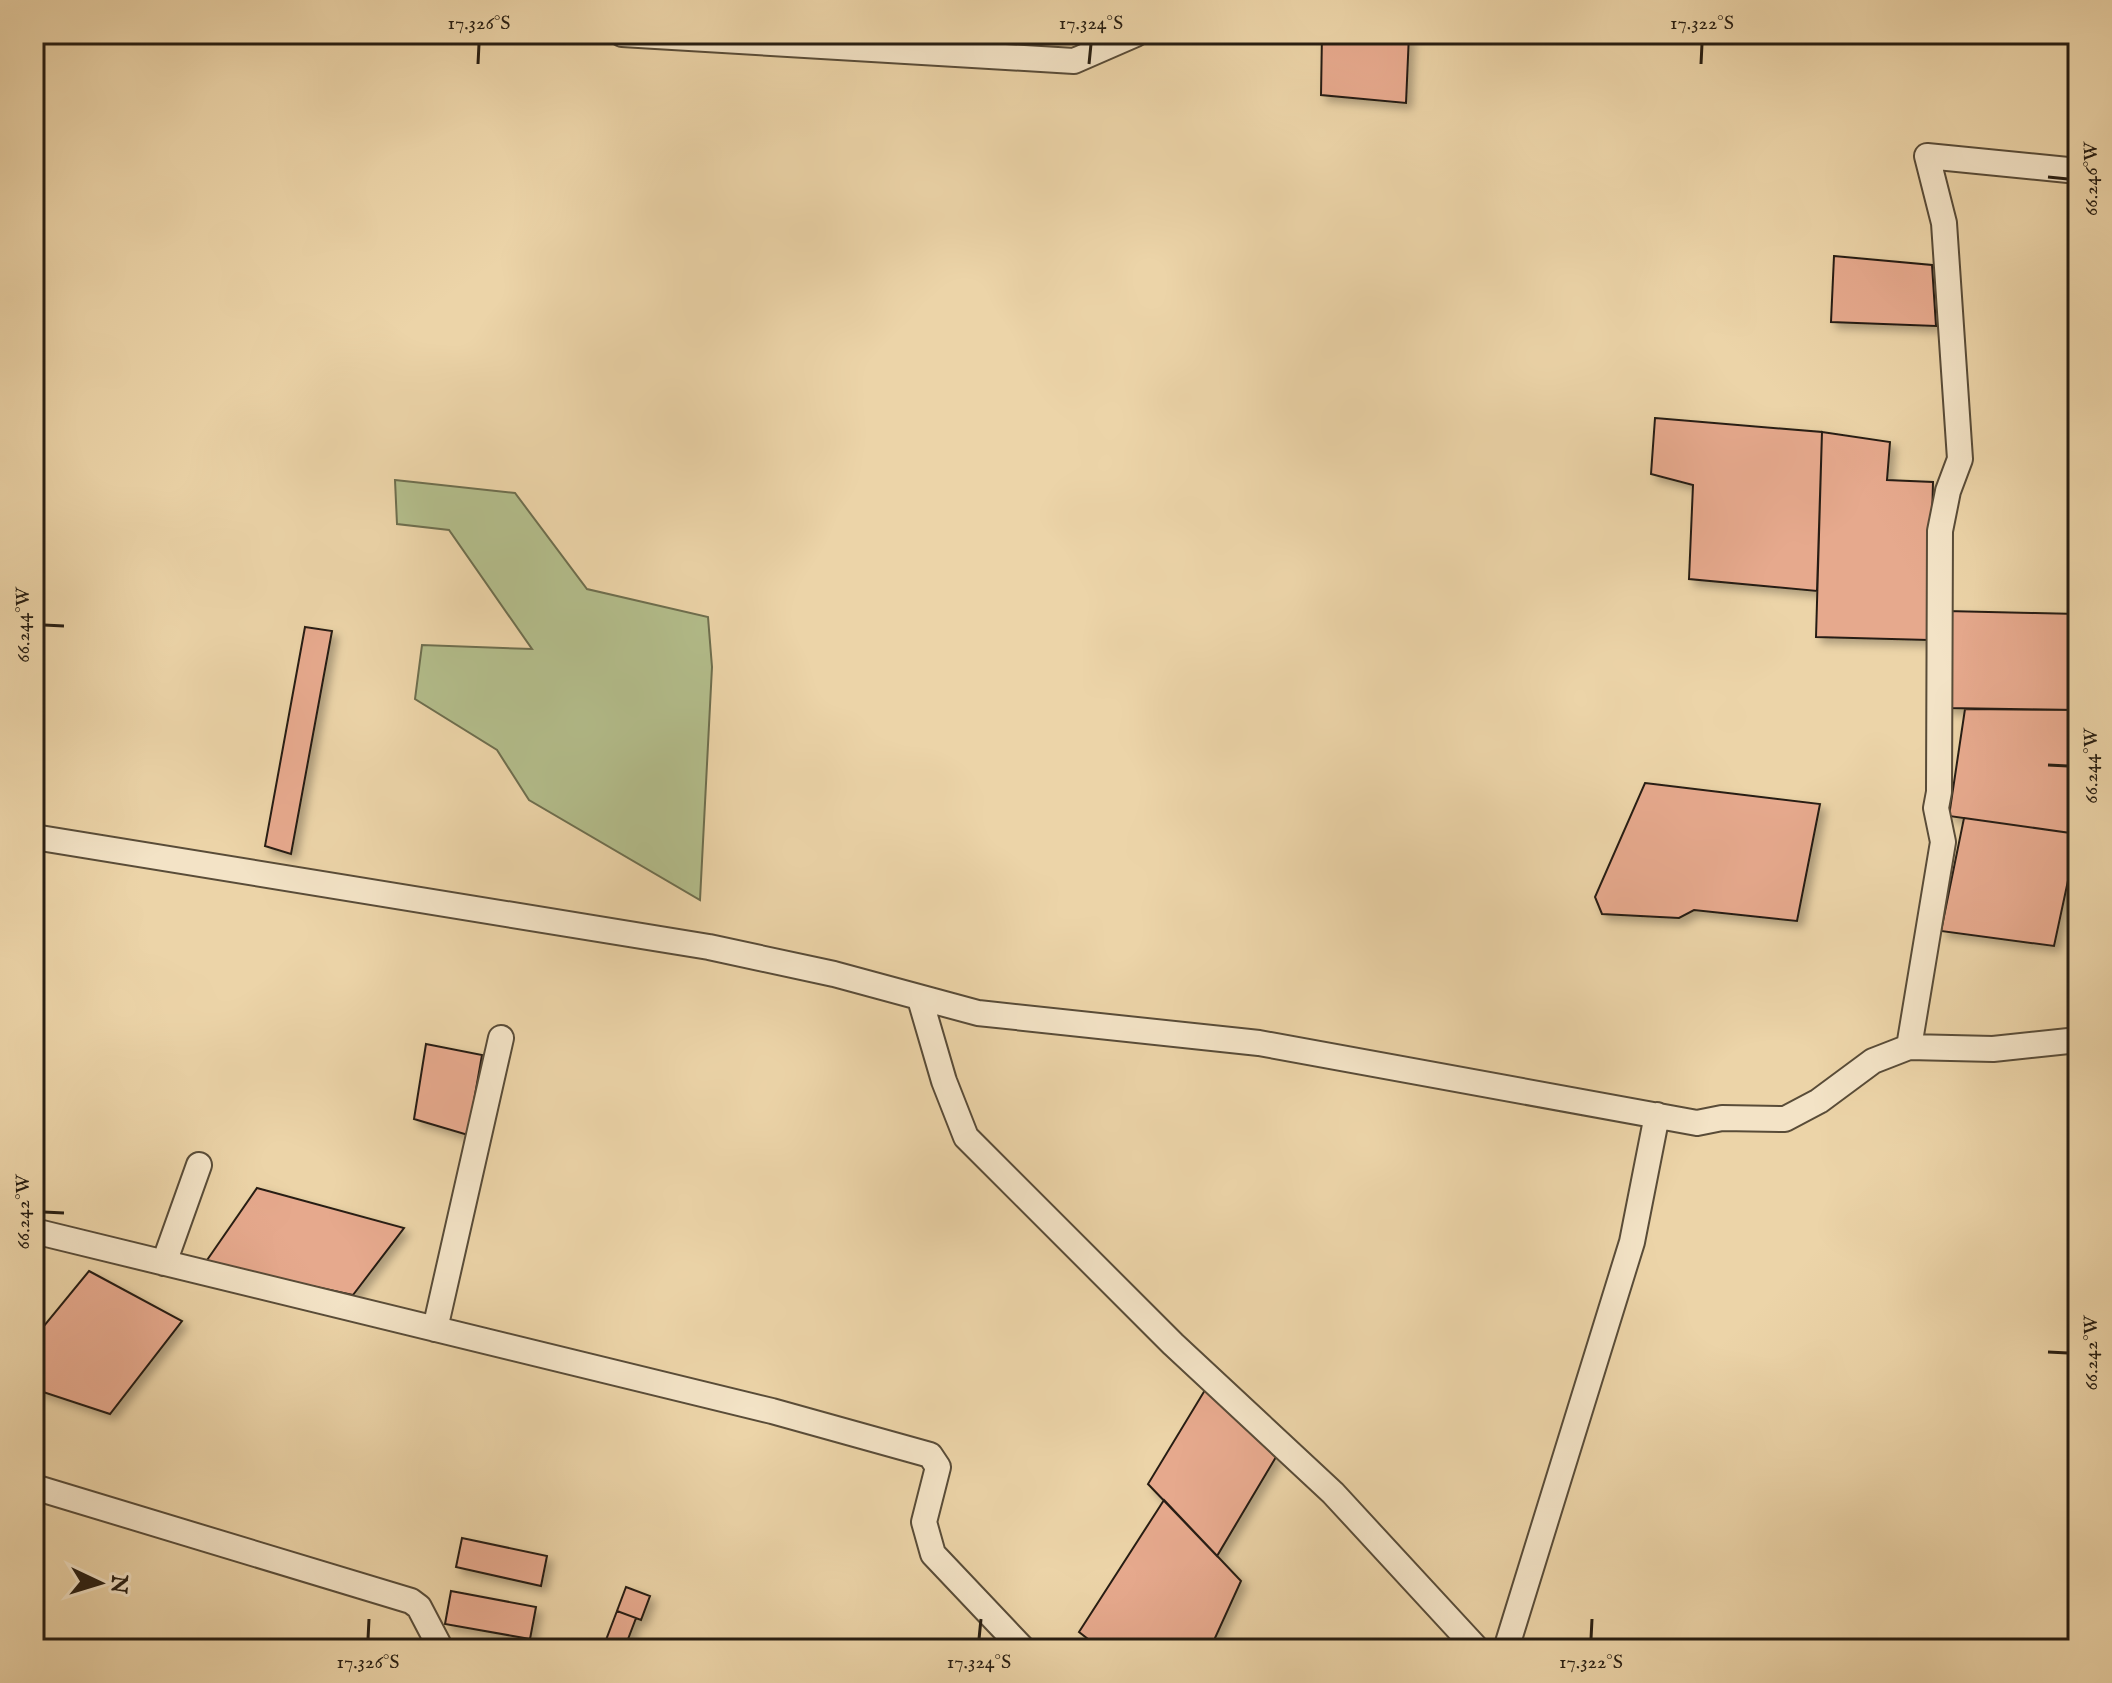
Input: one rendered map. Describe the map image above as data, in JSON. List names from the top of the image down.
{
  "north": "right",
  "coordinates": [
    "17.326°S",
    "17.324°S",
    "17.322°S",
    "66.246°W",
    "66.244°W",
    "66.242°W"
  ]
}
